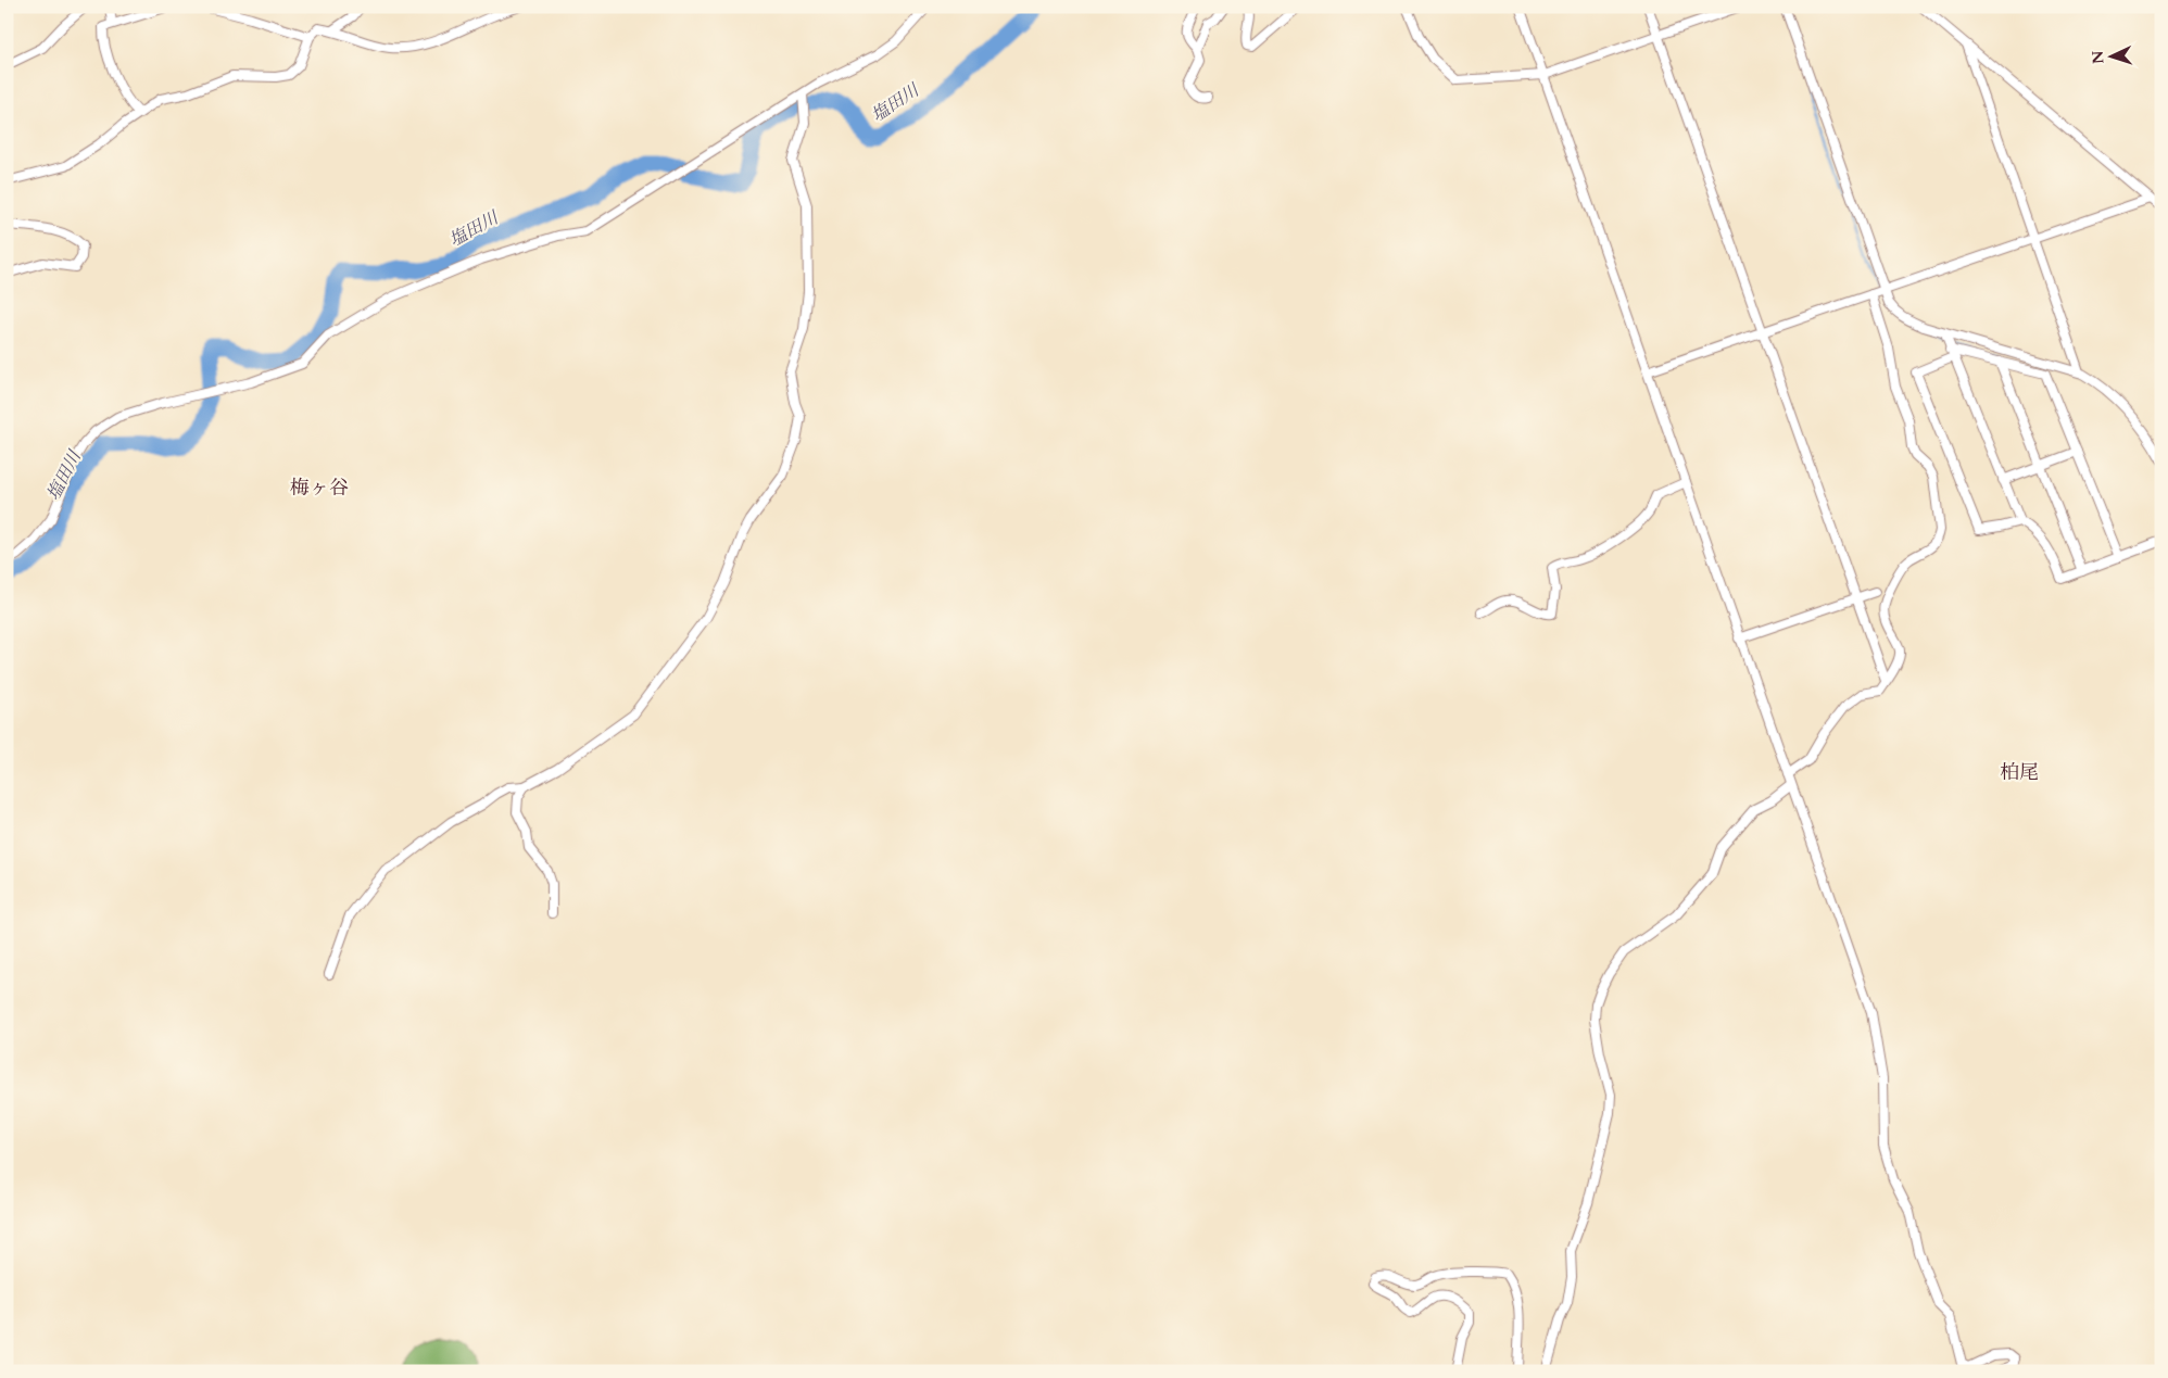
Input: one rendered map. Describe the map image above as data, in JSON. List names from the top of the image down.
{
  "districts": ["梅ヶ谷", "柏尾"],
  "water": ["塩田川"],
  "north": "left"
}
